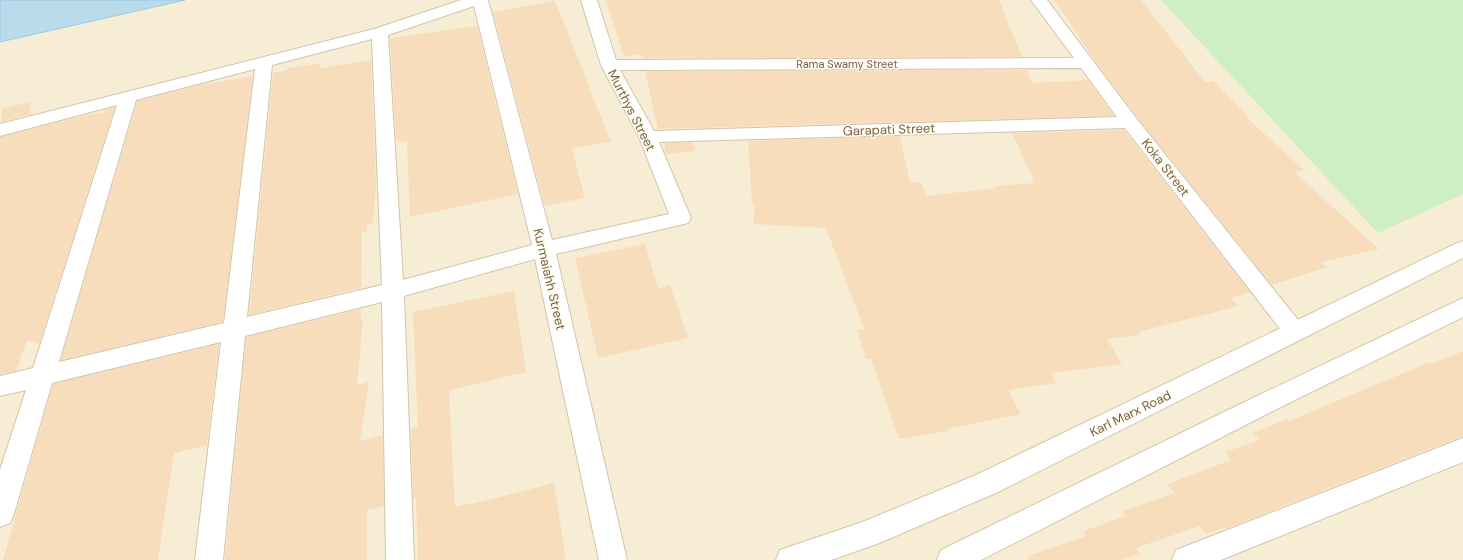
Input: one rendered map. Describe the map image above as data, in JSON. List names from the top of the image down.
{
  "streets": {
    "street": [
      "Rama Swamy Street",
      "Murthys Street",
      "Garapati Street",
      "Koka Street",
      "Kurmaiahh Street",
      "Karl Marx Road"
    ]
  },
  "crossings": [
    ["Rama Swamy Street", "Murthys Street"],
    ["Rama Swamy Street", "Koka Street"],
    ["Murthys Street", "Garapati Street"],
    ["Murthys Street", "Kurmaiahh Street"],
    ["Garapati Street", "Koka Street"],
    ["Koka Street", "Karl Marx Road"]
  ]
}
